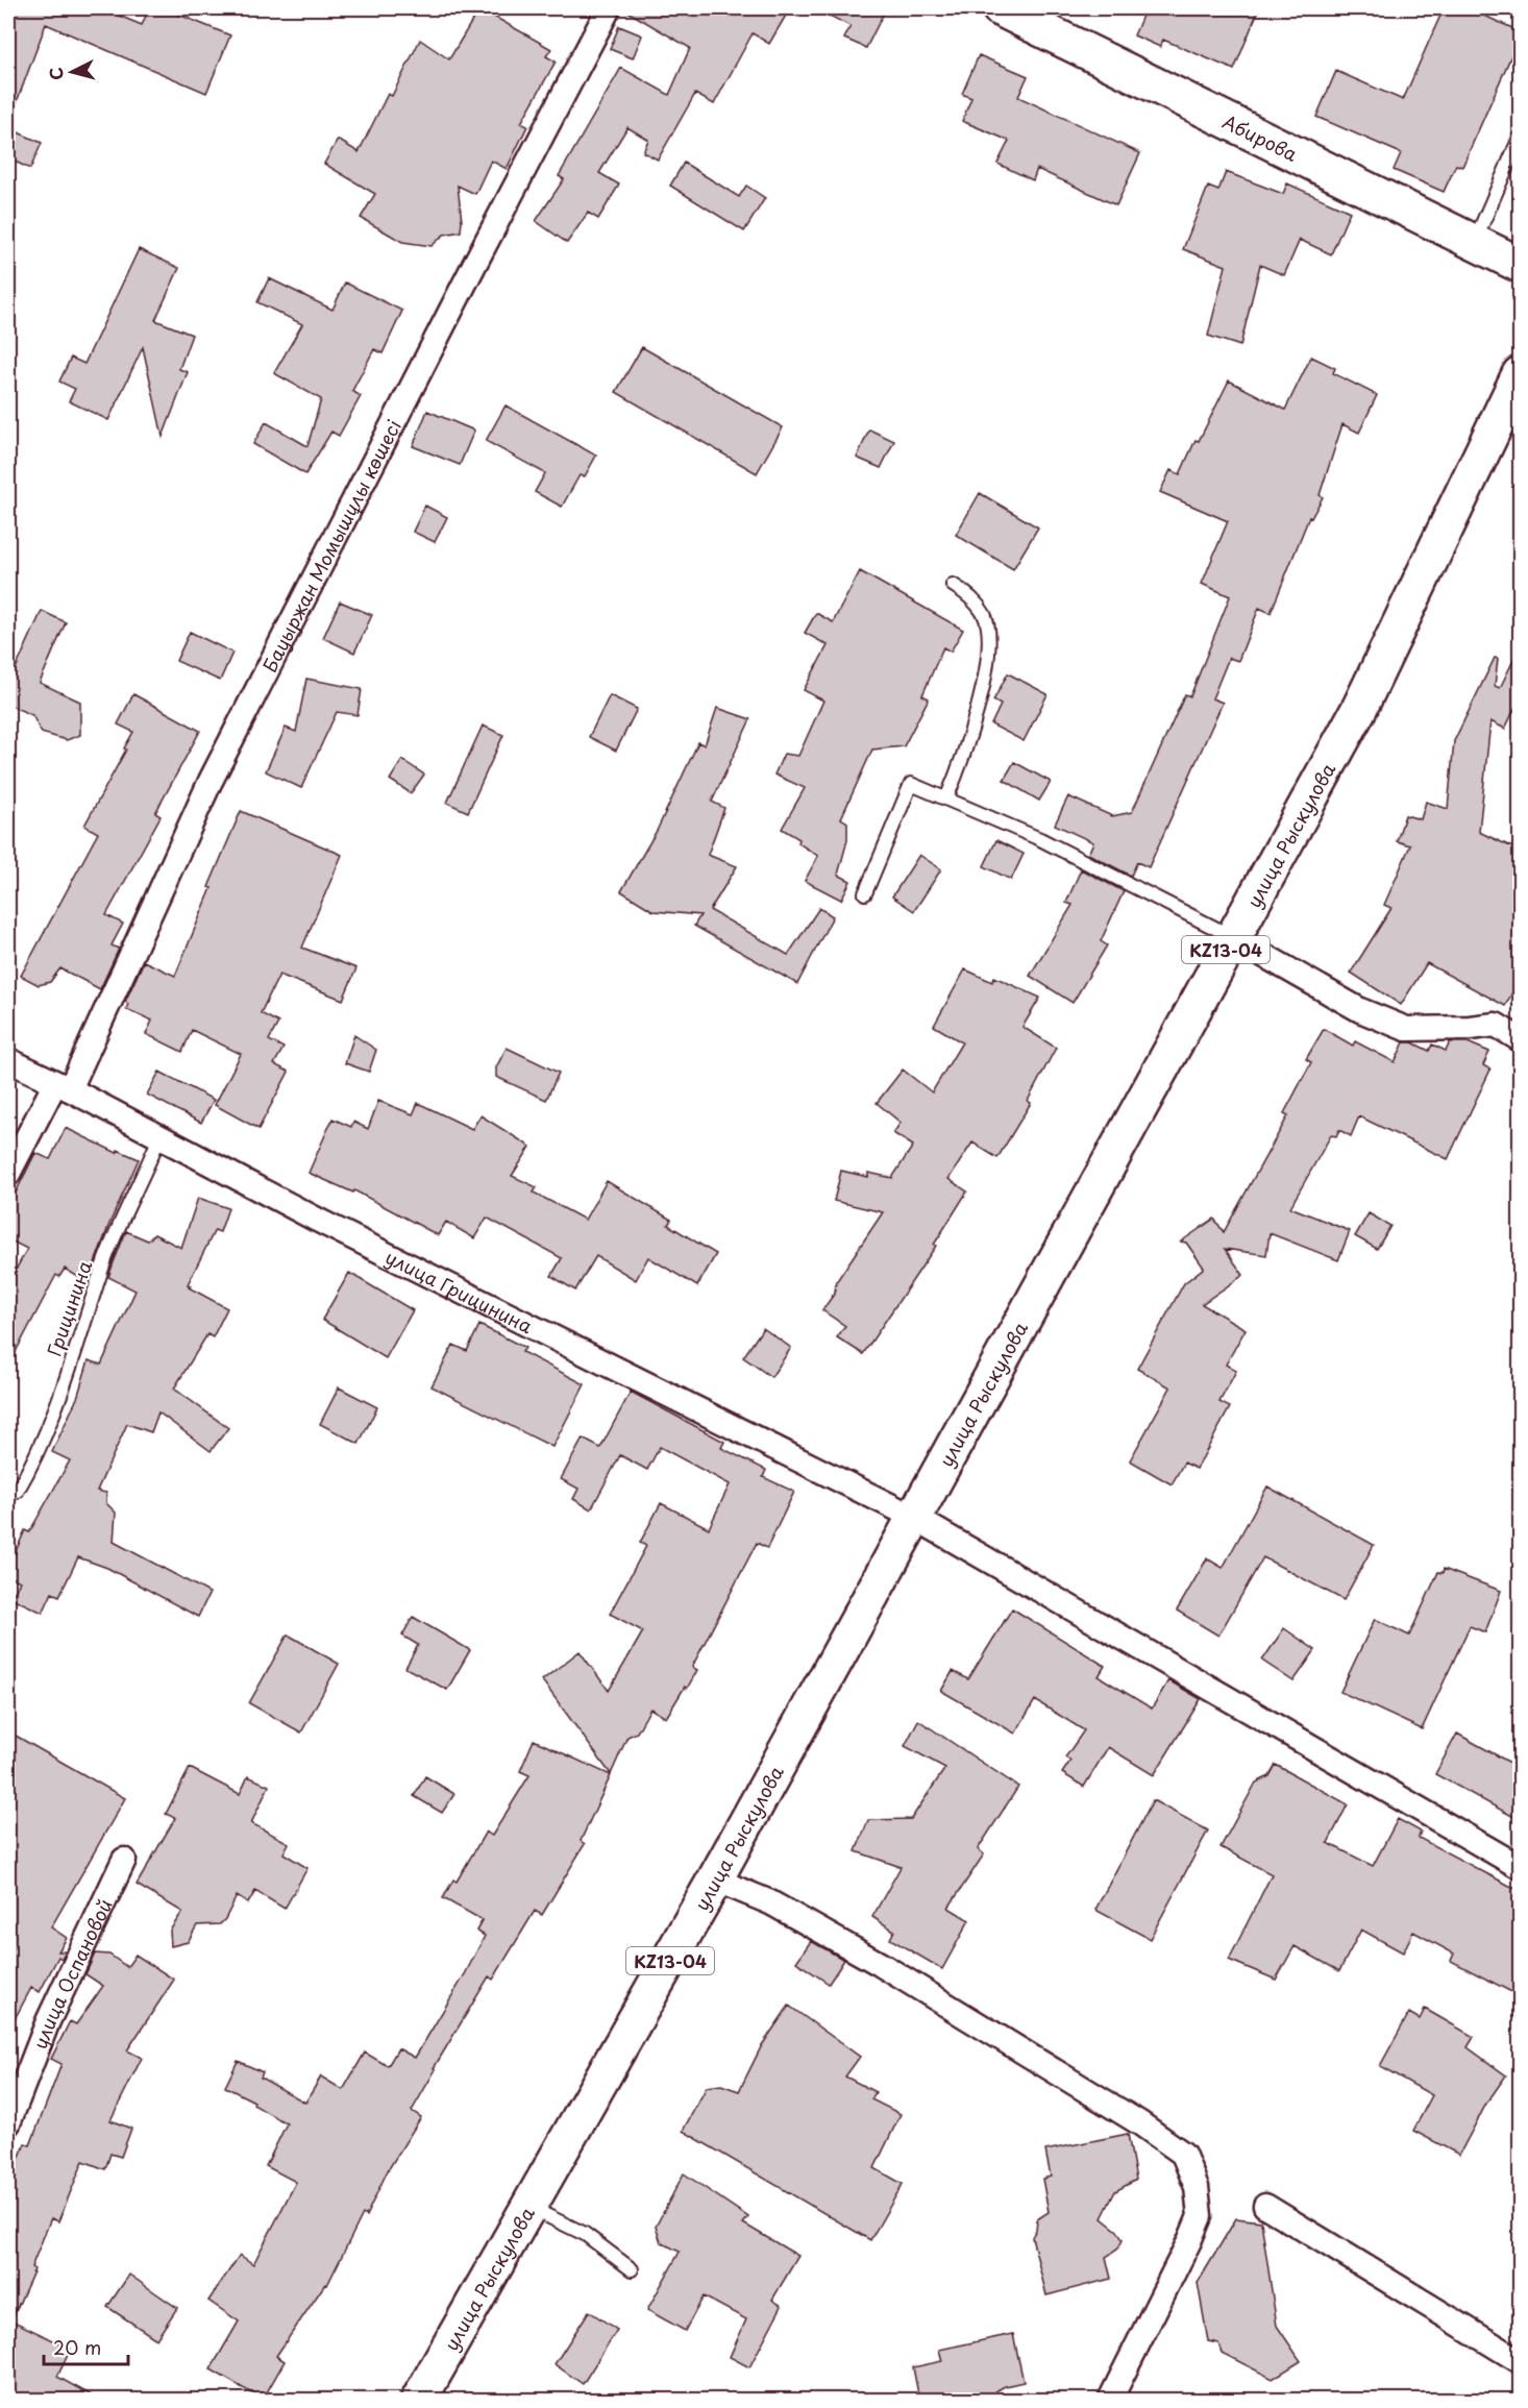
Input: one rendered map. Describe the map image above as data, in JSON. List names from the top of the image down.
{
  "streets": {
    "main road": ["Абирова", "улица Рыскулова", "KZ13-04"],
    "street": ["Бауыржан Момышұлы көшесі", "улица Грицинина", "улица Оспановой"],
    "lane": ["Грицинина"]
  },
  "crossings": [
    ["Бауыржан Момышұлы көшесі", "улица Грицинина"],
    ["улица Рыскулова", "улица Грицинина"],
    ["улица Грицинина", "Грицинина"]
  ],
  "scale_bar": "20 m",
  "north": "left"
}
